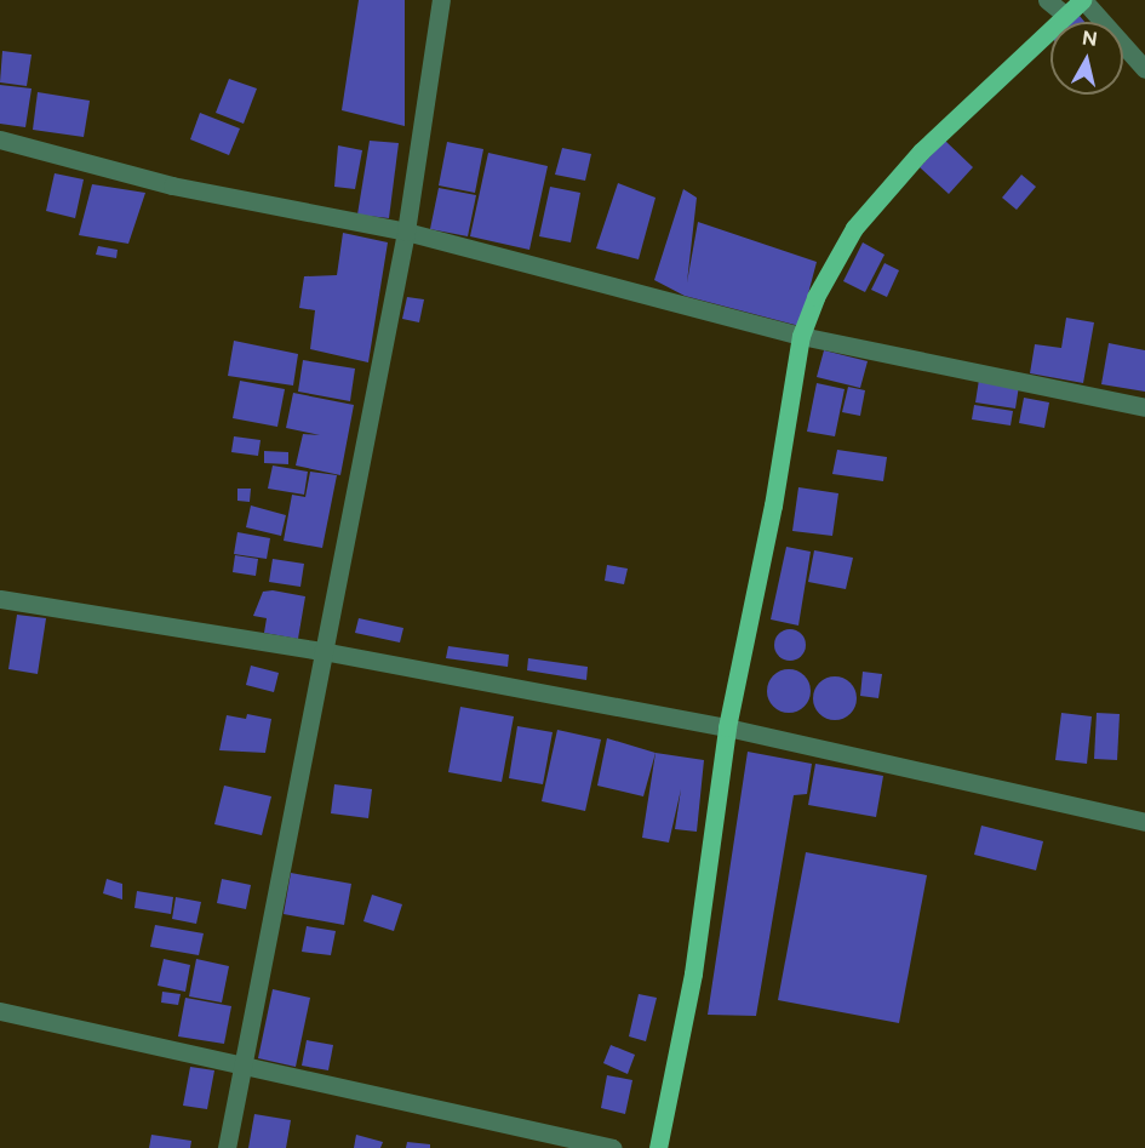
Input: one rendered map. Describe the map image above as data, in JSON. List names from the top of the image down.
{
  "north": "top"
}
